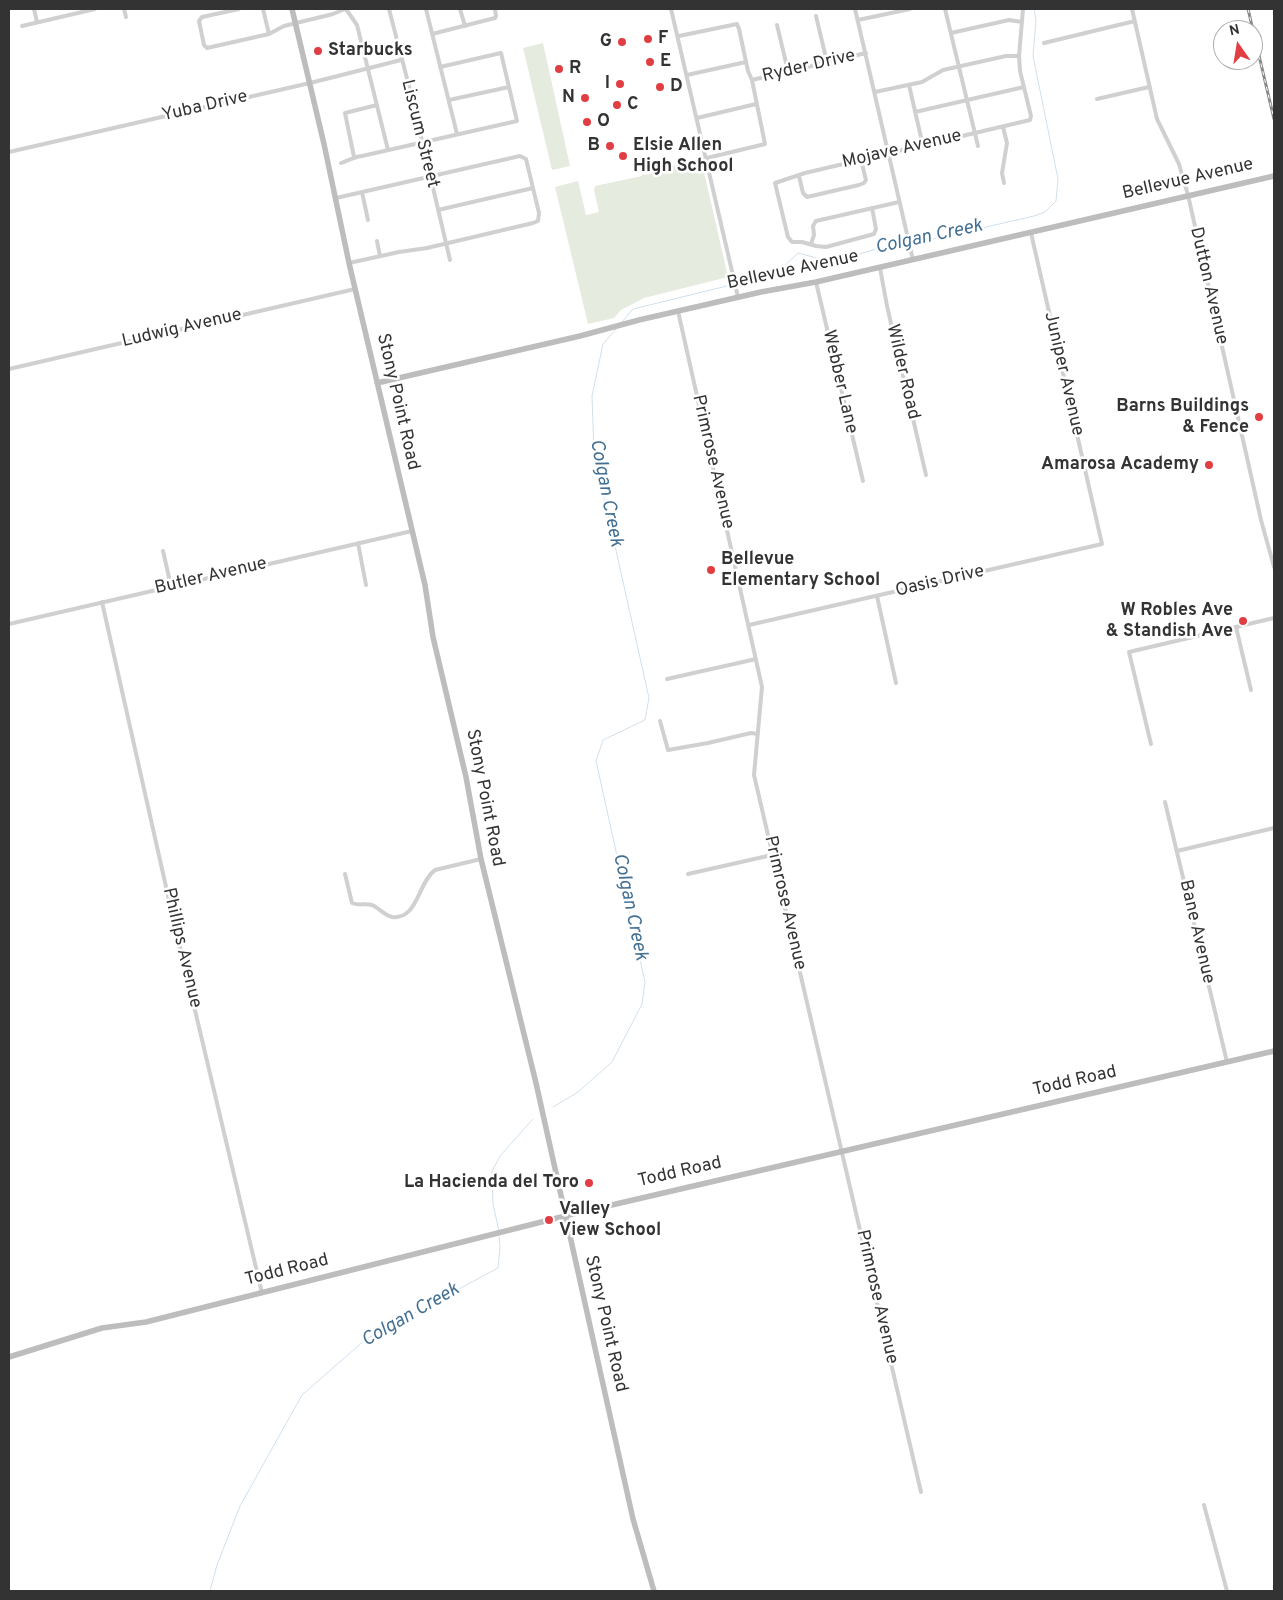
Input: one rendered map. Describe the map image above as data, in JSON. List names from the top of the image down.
{
  "streets": {
    "main road": ["Bellevue Avenue", "Stony Point Road", "Todd Road"],
    "street": [
      "Ryder Drive",
      "Yuba Drive",
      "Liscum Street",
      "Mojave Avenue",
      "Dutton Avenue",
      "Ludwig Avenue",
      "Wilder Road",
      "Juniper Avenue",
      "Webber Lane",
      "Primrose Avenue",
      "Butler Avenue",
      "Oasis Drive",
      "Bane Avenue",
      "Phillips Avenue"
    ]
  },
  "crossings": [
    ["Yuba Drive", "Liscum Street"],
    ["Yuba Drive", "Stony Point Road"],
    ["Bellevue Avenue", "Dutton Avenue"],
    ["Bellevue Avenue", "Wilder Road"],
    ["Bellevue Avenue", "Juniper Avenue"],
    ["Bellevue Avenue", "Webber Lane"],
    ["Bellevue Avenue", "Stony Point Road"],
    ["Bellevue Avenue", "Primrose Avenue"],
    ["Ludwig Avenue", "Stony Point Road"],
    ["Juniper Avenue", "Oasis Drive"],
    ["Stony Point Road", "Butler Avenue"],
    ["Stony Point Road", "Todd Road"],
    ["Primrose Avenue", "Oasis Drive"],
    ["Primrose Avenue", "Todd Road"],
    ["Butler Avenue", "Phillips Avenue"],
    ["Bane Avenue", "Todd Road"],
    ["Phillips Avenue", "Todd Road"]
  ],
  "water": ["Colgan Creek"],
  "places": [
    "F",
    "G",
    "Starbucks",
    "E",
    "R",
    "I",
    "D",
    "N",
    "C",
    "O",
    "B",
    "Elsie Allen High School",
    "Barns Buildings & Fence",
    "Amarosa Academy",
    "Bellevue Elementary School",
    "W Robles Ave & Standish Ave",
    "La Hacienda del Toro",
    "Valley View School"
  ],
  "north": "top"
}
